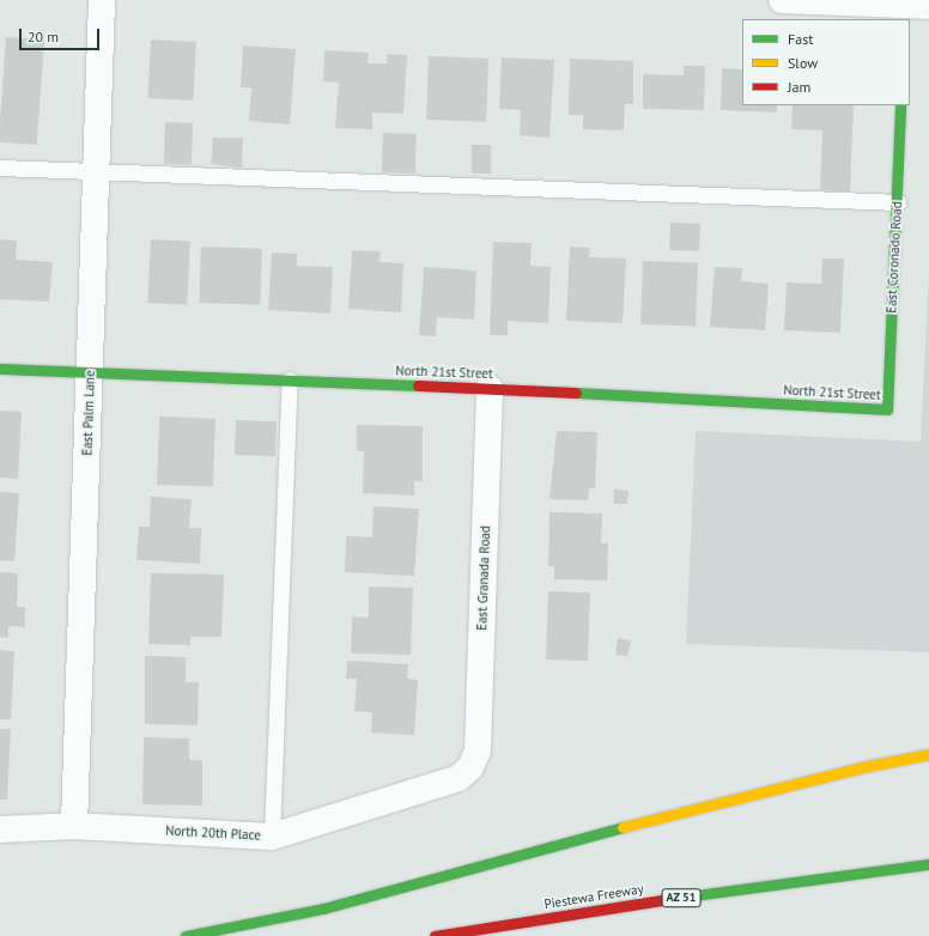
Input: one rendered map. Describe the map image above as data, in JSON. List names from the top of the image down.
{
  "streets": {
    "main road": [
      "East Coronado Road",
      "North 21st Street",
      "Piestewa Freeway",
      "AZ 51"
    ],
    "street": ["East Palm Lane", "East Granada Road", "North 20th Place"]
  },
  "crossings": [
    ["East Coronado Road", "North 21st Street"],
    ["North 21st Street", "East Palm Lane"],
    ["North 21st Street", "East Granada Road"],
    ["East Palm Lane", "North 20th Place"],
    ["East Granada Road", "North 20th Place"]
  ],
  "legend": ["Fast", "Slow", "Jam"],
  "scale_bar": "20 m"
}
